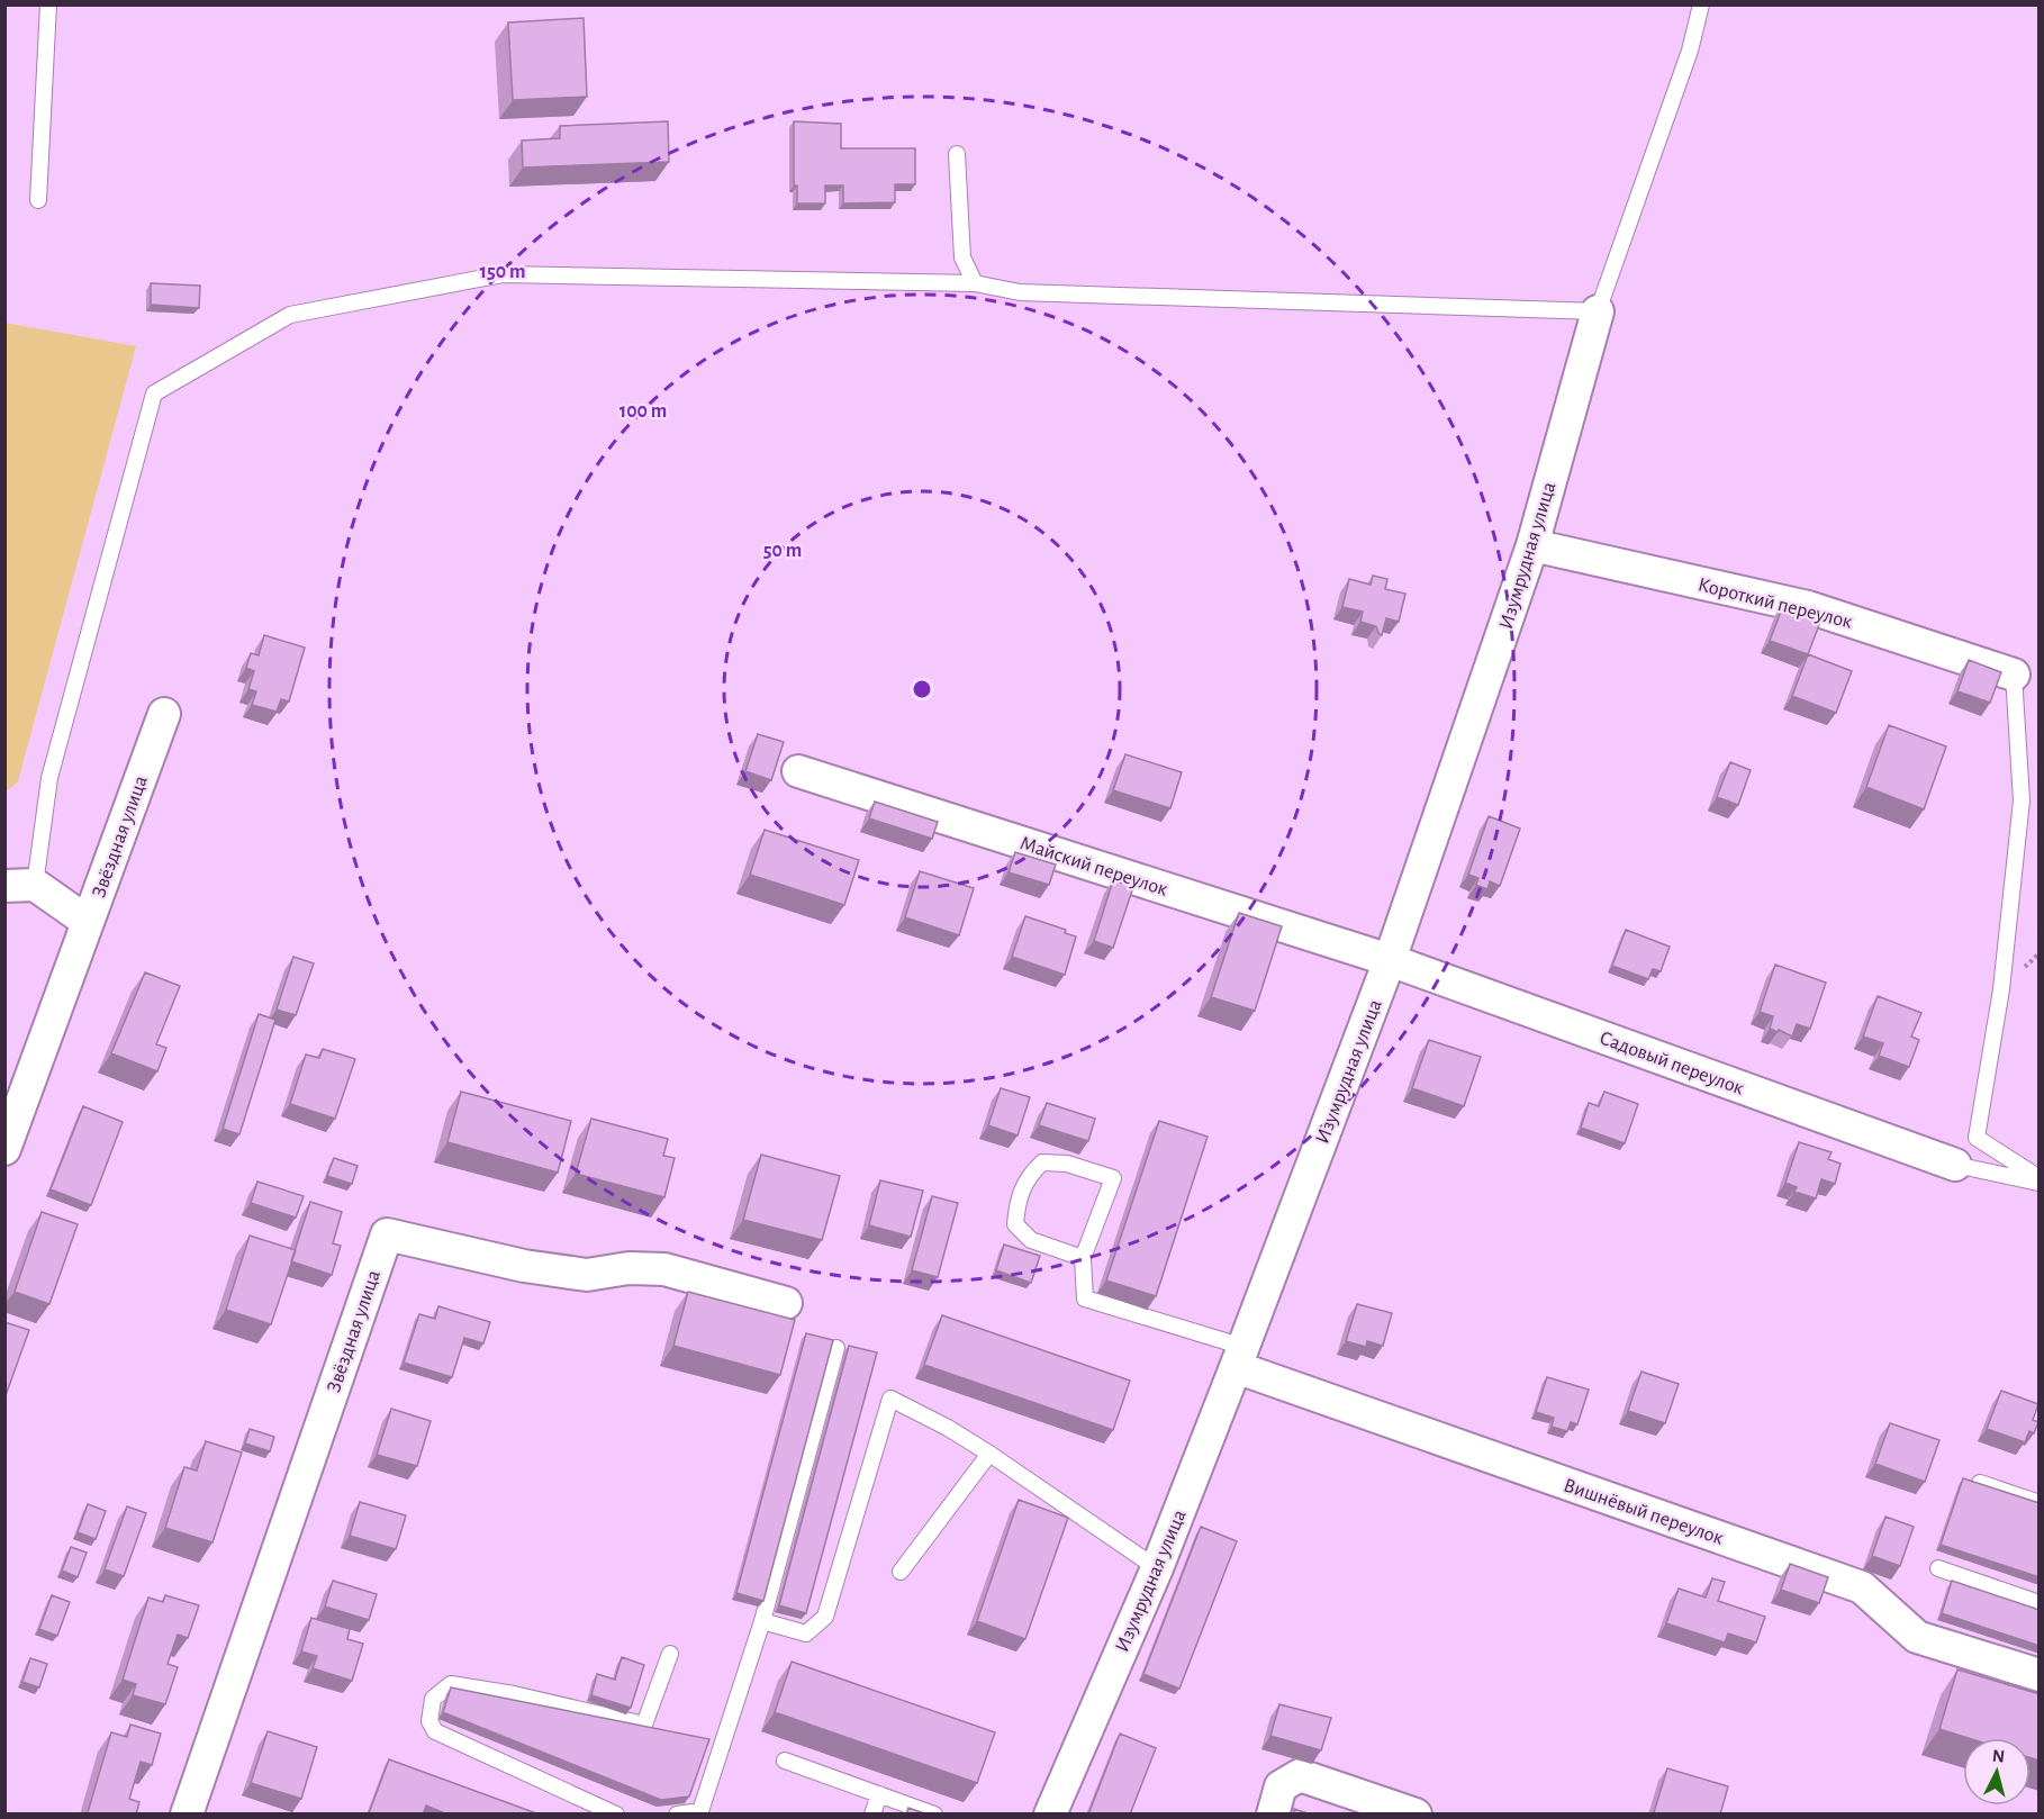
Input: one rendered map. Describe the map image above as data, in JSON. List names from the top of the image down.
{
  "streets": {
    "street": [
      "Изумрудная улица",
      "Короткий переулок",
      "Звёздная улица",
      "Майский переулок",
      "Садовый переулок",
      "Вишнёвый переулок"
    ]
  },
  "crossings": [
    ["Изумрудная улица", "Короткий переулок"],
    ["Изумрудная улица", "Майский переулок"],
    ["Изумрудная улица", "Садовый переулок"],
    ["Изумрудная улица", "Вишнёвый переулок"],
    ["Майский переулок", "Садовый переулок"]
  ],
  "north": "top",
  "rings": ["150 m", "100 m", "50 m"]
}
